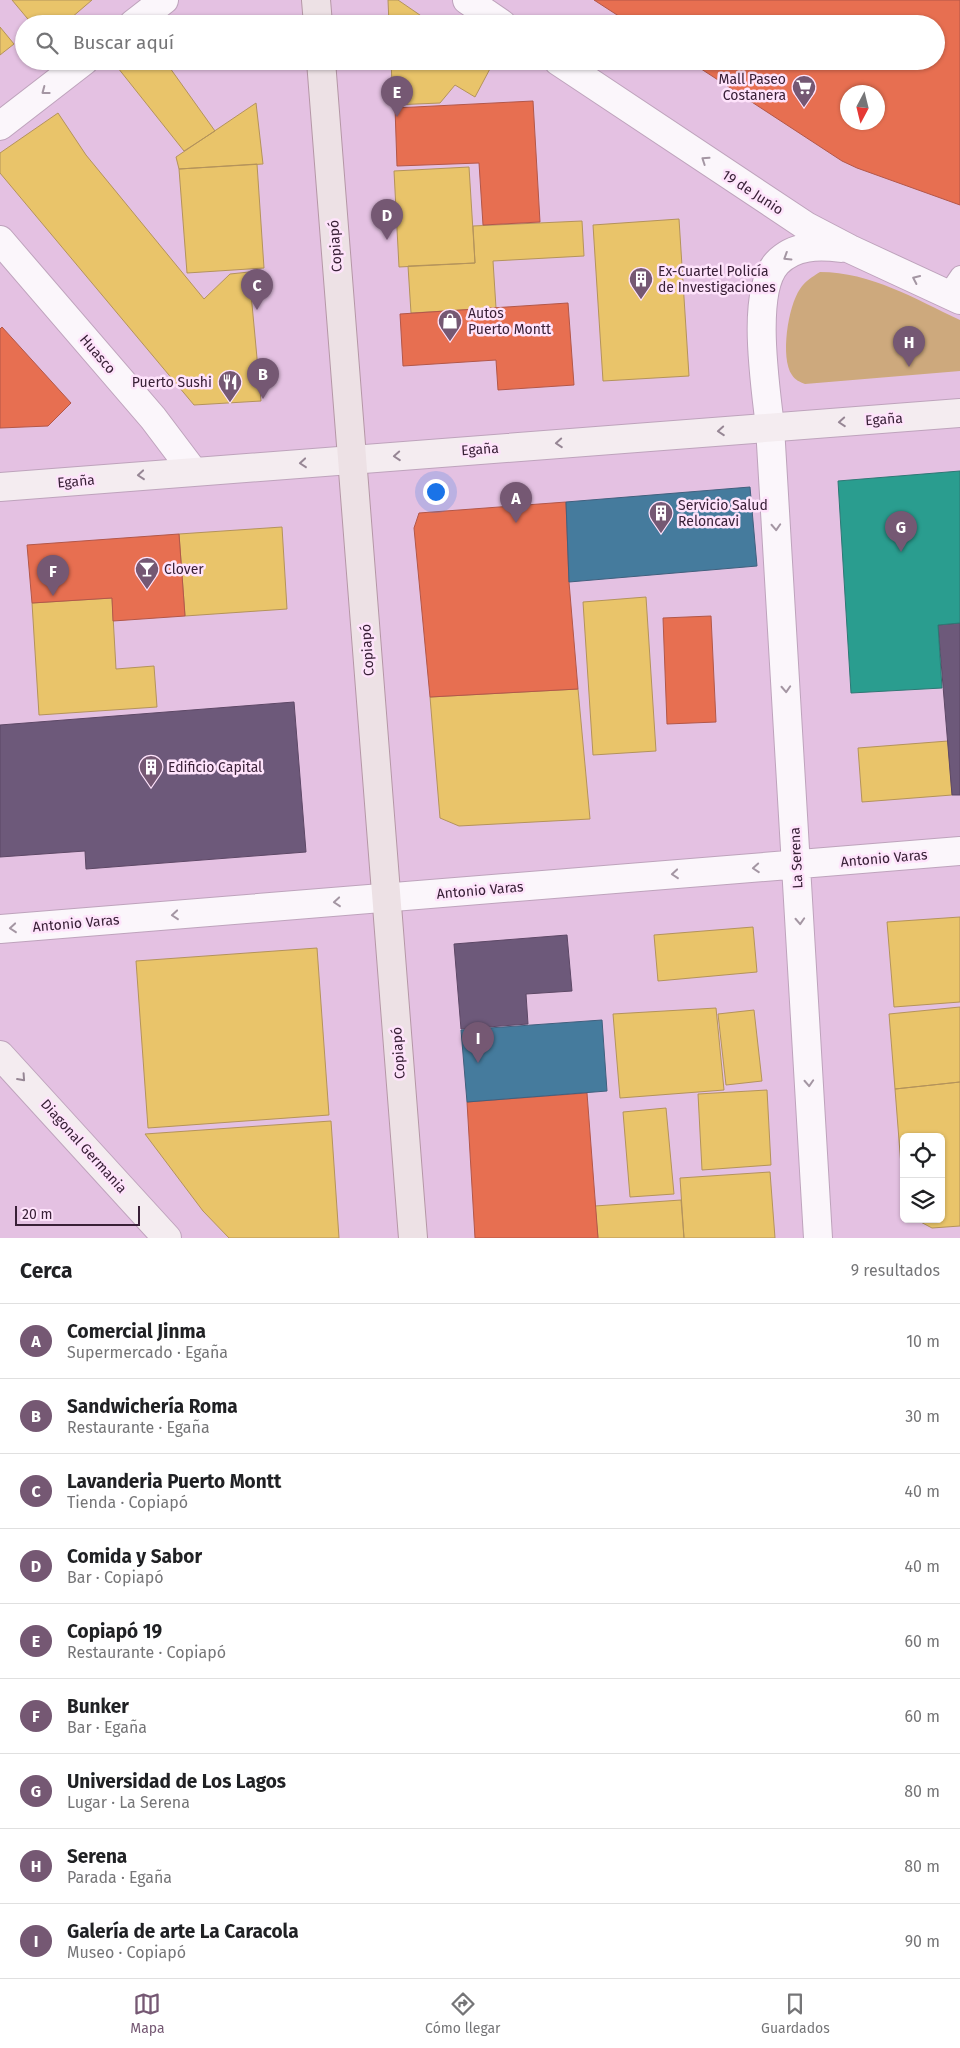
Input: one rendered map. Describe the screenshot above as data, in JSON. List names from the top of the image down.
{
  "streets": {
    "main road": ["Copiapó", "Egaña", "Diagonal Germania"],
    "street": [
      "19 de Junio",
      "Huasco",
      "La Serena",
      "Antonio Varas"
    ]
  },
  "crossings": [
    ["19 de Junio", "La Serena"],
    ["Copiapó", "Egaña"],
    ["Copiapó", "Antonio Varas"],
    ["Huasco", "Egaña"],
    ["Egaña", "La Serena"],
    ["La Serena", "Antonio Varas"]
  ],
  "one_way": [
    "19 de Junio",
    "Egaña",
    "La Serena",
    "Antonio Varas",
    "Diagonal Germania"
  ],
  "places": {
    "supermarket": ["Mall Paseo Costanera"],
    "building": ["Ex-Cuartel Policía de Investigaciones", "Servicio Salud Reloncavi", "Edificio Capital"],
    "shop": ["Autos Puerto Montt"],
    "restaurant": ["Puerto Sushi"],
    "bar": ["Clover"]
  },
  "scale_bar": "20 m",
  "north": "bottom",
  "page": {
    "search": "Buscar aquí",
    "pins": [
      "E",
      "D",
      "C",
      "H",
      "B",
      "A",
      "G",
      "F",
      "I"
    ],
    "scale": "20 m",
    "heading": ["Cerca", "9 resultados"],
    "list": [
      {
        "mark": "A",
        "name": "Comercial Jinma",
        "note": "Supermercado · Egaña",
        "value": "10 m"
      },
      {
        "mark": "B",
        "name": "Sandwichería Roma",
        "note": "Restaurante · Egaña",
        "value": "30 m"
      },
      {
        "mark": "C",
        "name": "Lavanderia Puerto Montt",
        "note": "Tienda · Copiapó",
        "value": "40 m"
      },
      {
        "mark": "D",
        "name": "Comida y Sabor",
        "note": "Bar · Copiapó",
        "value": "40 m"
      },
      {
        "mark": "E",
        "name": "Copiapó 19",
        "note": "Restaurante · Copiapó",
        "value": "60 m"
      },
      {
        "mark": "F",
        "name": "Bunker",
        "note": "Bar · Egaña",
        "value": "60 m"
      },
      {
        "mark": "G",
        "name": "Universidad de Los Lagos",
        "note": "Lugar · La Serena",
        "value": "80 m"
      },
      {
        "mark": "H",
        "name": "Serena",
        "note": "Parada · Egaña",
        "value": "80 m"
      },
      {
        "mark": "I",
        "name": "Galería de arte La Caracola",
        "note": "Museo · Copiapó",
        "value": "90 m"
      }
    ],
    "nav": ["Mapa", "Cómo llegar", "Guardados"]
  }
}
